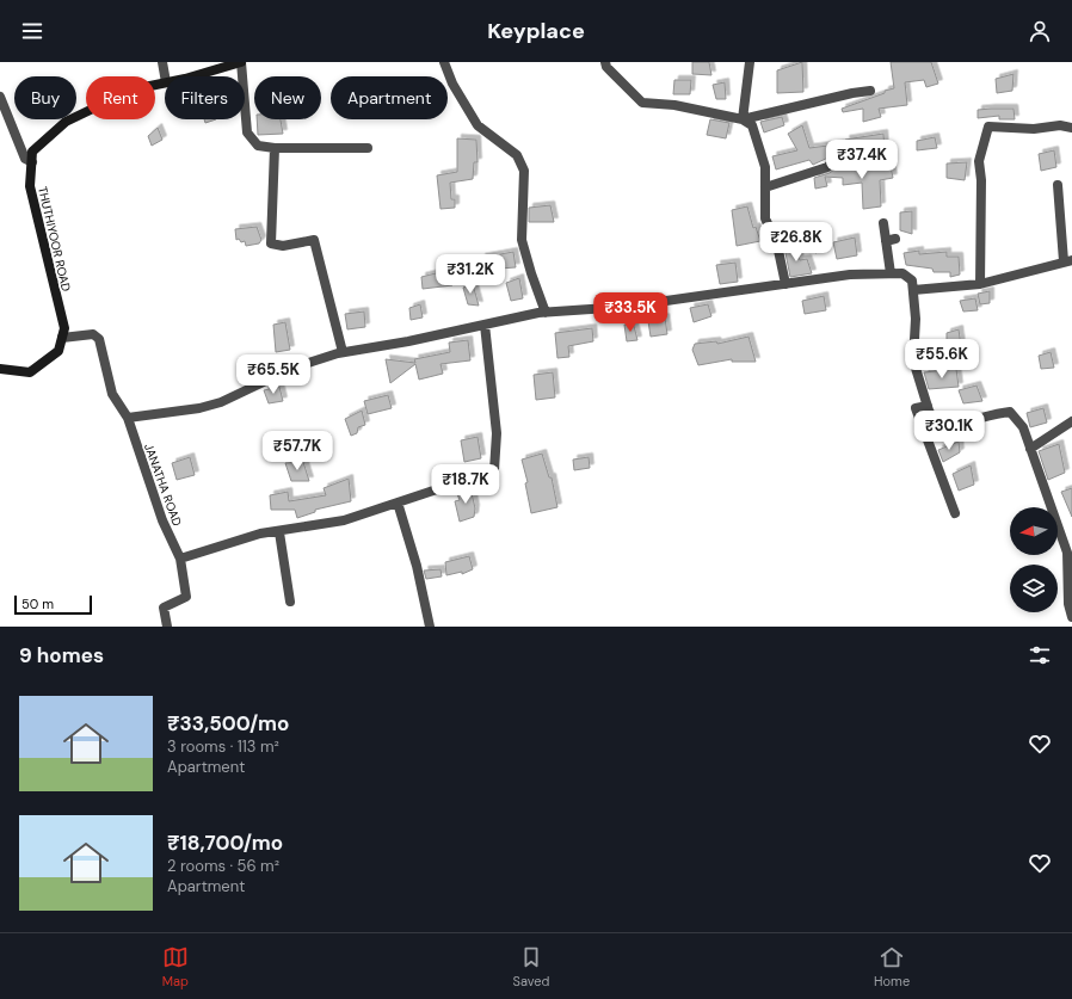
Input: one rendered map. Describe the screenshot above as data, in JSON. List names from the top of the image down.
{
  "streets": {
    "main road": ["THUTHIYOOR ROAD"],
    "street": ["JANATHA ROAD"]
  },
  "crossings": [
    ["THUTHIYOOR ROAD", "JANATHA ROAD"]
  ],
  "scale_bar": "50 m",
  "north": "left",
  "page": {
    "header": "Keyplace",
    "chip": [
      "Buy",
      "Rent",
      "Filters",
      "New",
      "Apartment"
    ],
    "price": [
      "₹37.4K",
      "₹26.8K",
      "₹31.2K",
      "₹33.5K",
      "₹55.6K",
      "₹65.5K",
      "₹30.1K",
      "₹57.7K",
      "₹18.7K"
    ],
    "scale": "50 m",
    "heading": "9 homes",
    "list": [
      {
        "name": "₹33,500/mo",
        "note": "3 rooms · 113 m² · Apartment"
      },
      {
        "name": "₹18,700/mo",
        "note": "2 rooms · 56 m² · Apartment"
      }
    ],
    "tabs": ["Map", "Saved", "Home"]
  }
}
